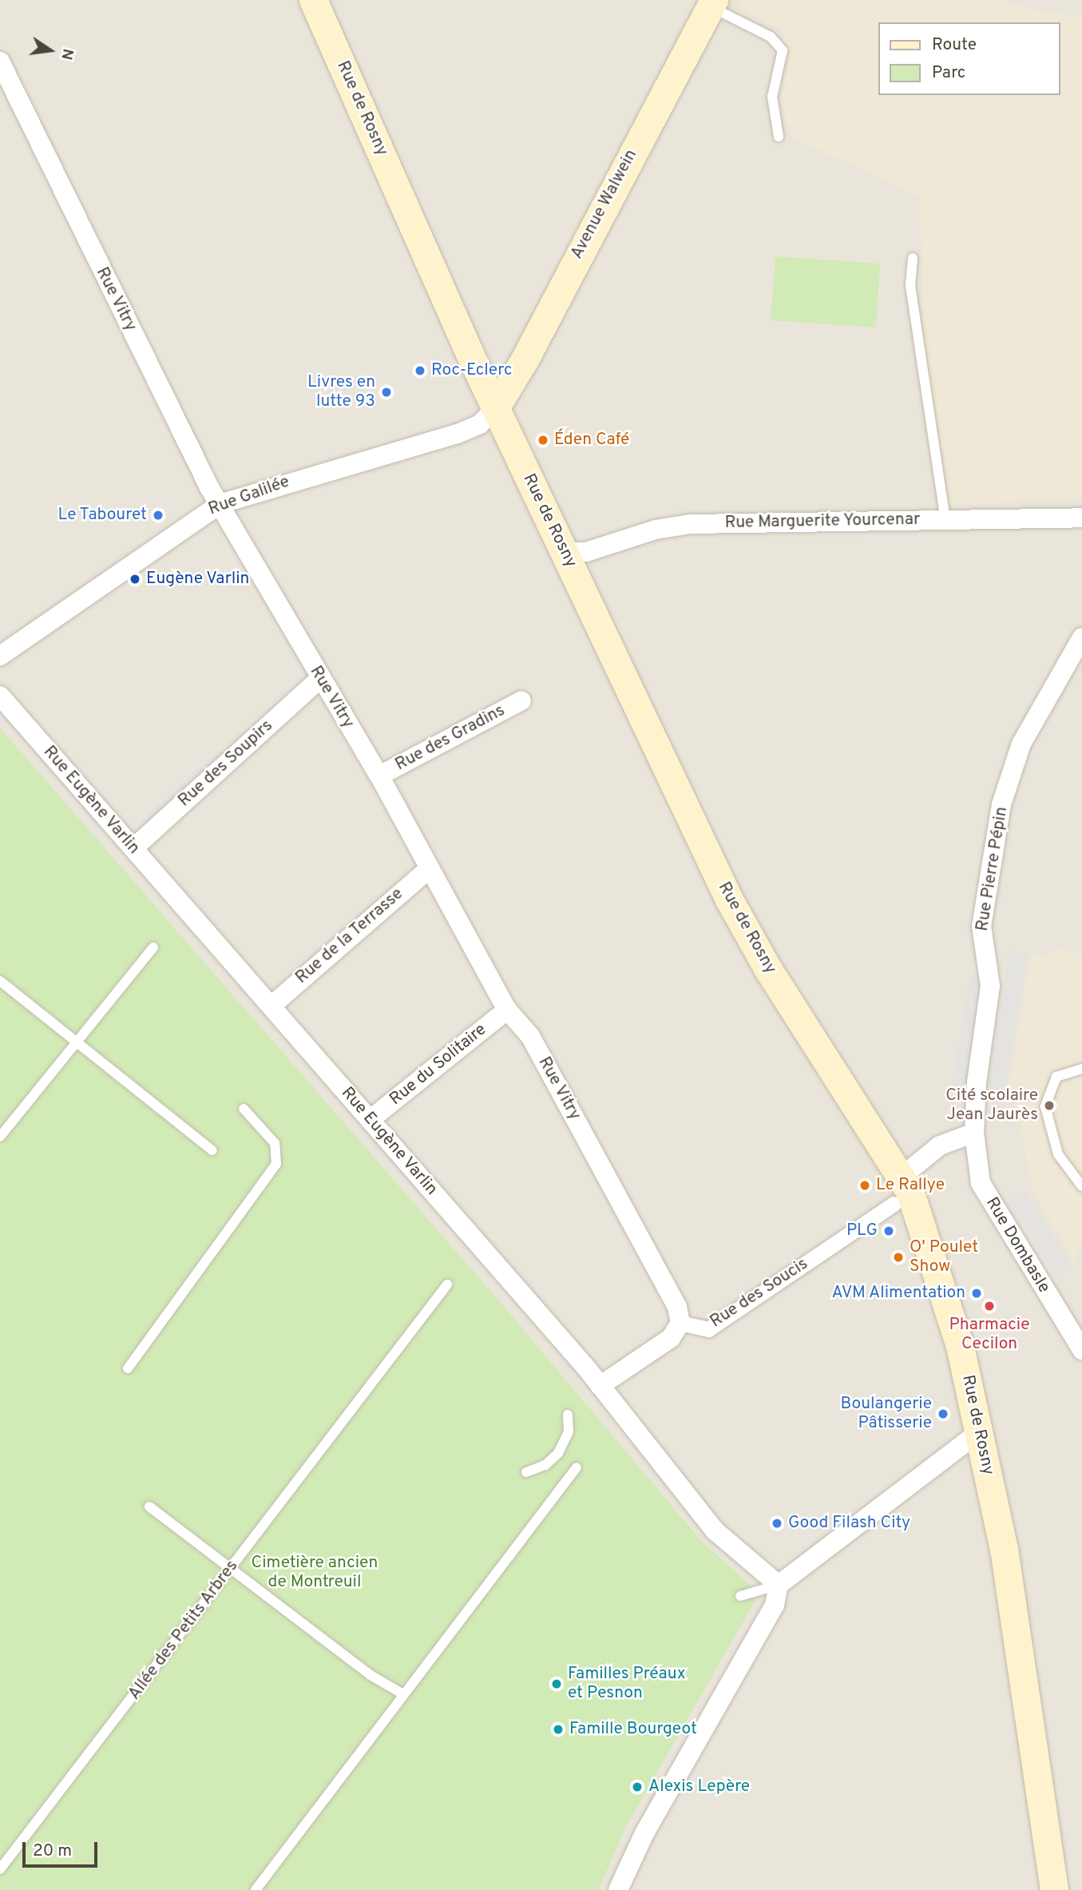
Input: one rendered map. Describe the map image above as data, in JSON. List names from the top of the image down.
{
  "streets": {
    "main road": ["Rue de Rosny", "Avenue Walwein"],
    "street": [
      "Rue Vitry",
      "Rue Galilée",
      "Rue Marguerite Yourcenar",
      "Rue des Gradins",
      "Rue des Soupirs",
      "Rue Eugène Varlin",
      "Rue Pierre Pépin",
      "Rue de la Terrasse",
      "Rue du Solitaire",
      "Rue Dombasle",
      "Rue des Soucis"
    ],
    "lane": ["Allée des Petits Arbres"]
  },
  "crossings": [
    ["Rue de Rosny", "Avenue Walwein"],
    ["Rue de Rosny", "Rue Galilée"],
    ["Rue de Rosny", "Rue Marguerite Yourcenar"],
    ["Avenue Walwein", "Rue Galilée"],
    ["Rue Vitry", "Rue Galilée"],
    ["Rue Vitry", "Rue des Gradins"],
    ["Rue Vitry", "Rue des Soupirs"],
    ["Rue Vitry", "Rue de la Terrasse"],
    ["Rue Vitry", "Rue du Solitaire"],
    ["Rue Vitry", "Rue des Soucis"],
    ["Rue des Soupirs", "Rue Eugène Varlin"],
    ["Rue Eugène Varlin", "Rue de la Terrasse"],
    ["Rue Eugène Varlin", "Rue du Solitaire"],
    ["Rue Pierre Pépin", "Rue Dombasle"]
  ],
  "parks": ["Cimetière ancien de Montreuil"],
  "places": [
    "Roc-Eclerc",
    "Livres en lutte 93",
    "Éden Café",
    "Le Tabouret",
    "Eugène Varlin",
    "Cité scolaire Jean Jaurès",
    "Le Rallye",
    "PLG",
    "O' Poulet Show",
    "AVM Alimentation",
    "Pharmacie Cecilon",
    "Boulangerie Pâtisserie",
    "Good Filash City",
    "Familles Préaux et Pesnon",
    "Famille Bourgeot",
    "Alexis Lepère"
  ],
  "legend": ["Route", "Parc"],
  "scale_bar": "20 m",
  "north": "right"
}
